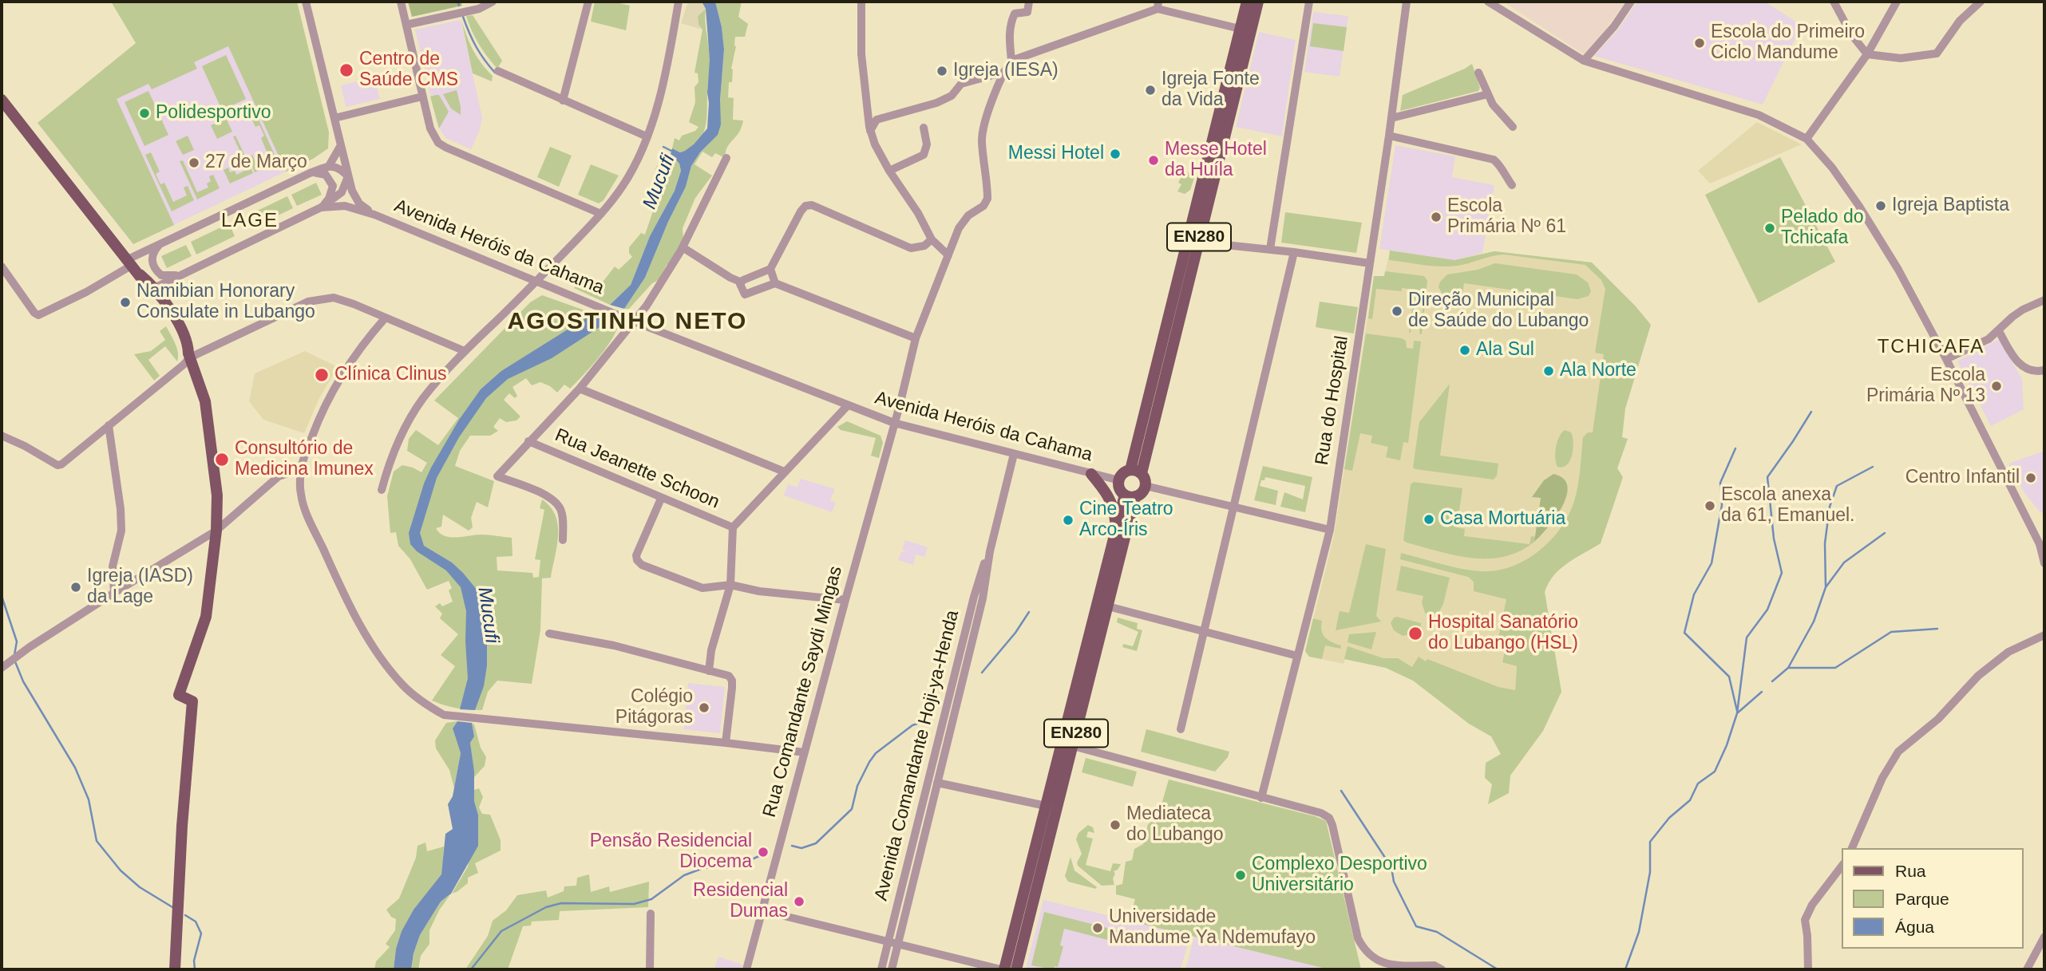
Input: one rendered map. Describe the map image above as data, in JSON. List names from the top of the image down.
{
  "streets": {
    "main road": ["EN280"],
    "street": [
      "Avenida Heróis da Cahama",
      "Rua do Hospital",
      "Rua Jeanette Schoon",
      "Rua Comandante Saydi Mingas",
      "Avenida Comandante Hoji-ya-Henda"
    ]
  },
  "crossings": [
    ["EN280", "Avenida Heróis da Cahama"],
    ["Avenida Heróis da Cahama", "Rua Comandante Saydi Mingas"],
    ["Avenida Heróis da Cahama", "Avenida Comandante Hoji-ya-Henda"]
  ],
  "districts": ["LAGE", "AGOSTINHO NETO", "TCHICAFA"],
  "water": ["Mucufi"],
  "places": [
    "Escola do Primeiro Ciclo Mandume",
    "Centro de Saúde CMS",
    "Igreja (IESA)",
    "Igreja Fonte da Vida",
    "Polidesportivo",
    "Messi Hotel",
    "Messe Hotel da Huíla",
    "27 de Março",
    "Igreja Baptista",
    "Escola Primária Nº 61",
    "Pelado do Tchicafa",
    "Namibian Honorary Consulate in Lubango",
    "Direção Municipal de Saúde do Lubango",
    "Ala Sul",
    "Ala Norte",
    "Clínica Clinus",
    "Escola Primária Nº 13",
    "Consultório de Medicina Imunex",
    "Centro Infantil",
    "Escola anexa da 61, Emanuel.",
    "Casa Mortuária",
    "Cine Teatro Arco-Íris",
    "Igreja (IASD) da Lage",
    "Hospital Sanatório do Lubango (HSL)",
    "Colégio Pitágoras",
    "Mediateca do Lubango",
    "Pensão Residencial Diocema",
    "Complexo Desportivo Universitário",
    "Residencial Dumas",
    "Universidade Mandume Ya Ndemufayo"
  ],
  "legend": ["Rua", "Parque", "Água"]
}
